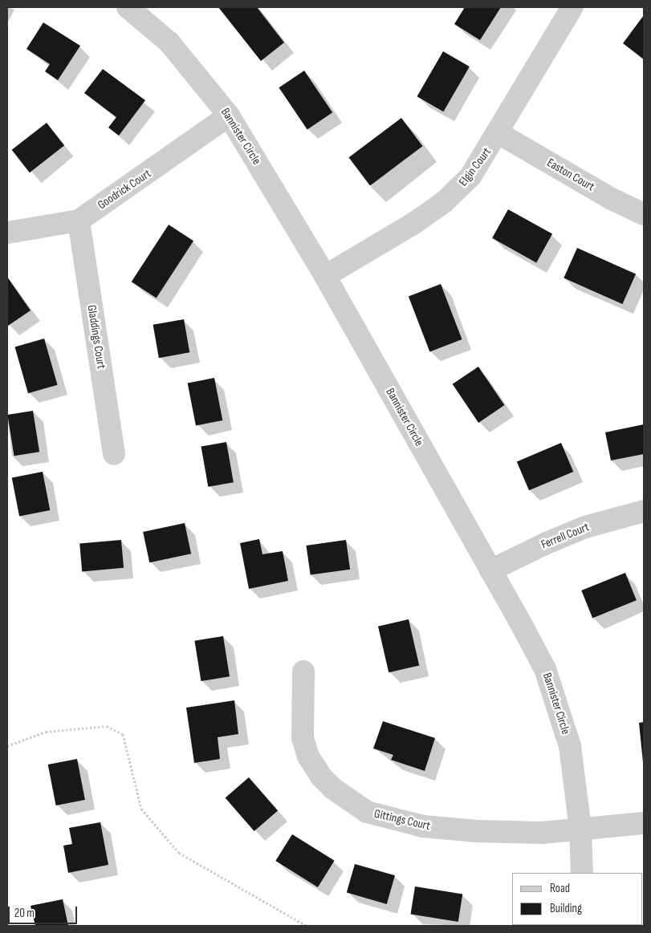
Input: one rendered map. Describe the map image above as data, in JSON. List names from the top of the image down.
{
  "streets": {
    "street": [
      "Bannister Circle",
      "Elgin Court",
      "Easton Court",
      "Goodrick Court",
      "Gladdings Court",
      "Ferrell Court",
      "Gittings Court"
    ]
  },
  "crossings": [
    ["Bannister Circle", "Elgin Court"],
    ["Bannister Circle", "Goodrick Court"],
    ["Bannister Circle", "Ferrell Court"],
    ["Bannister Circle", "Gittings Court"],
    ["Elgin Court", "Easton Court"],
    ["Goodrick Court", "Gladdings Court"]
  ],
  "legend": ["Road", "Building"],
  "scale_bar": "20 m"
}
